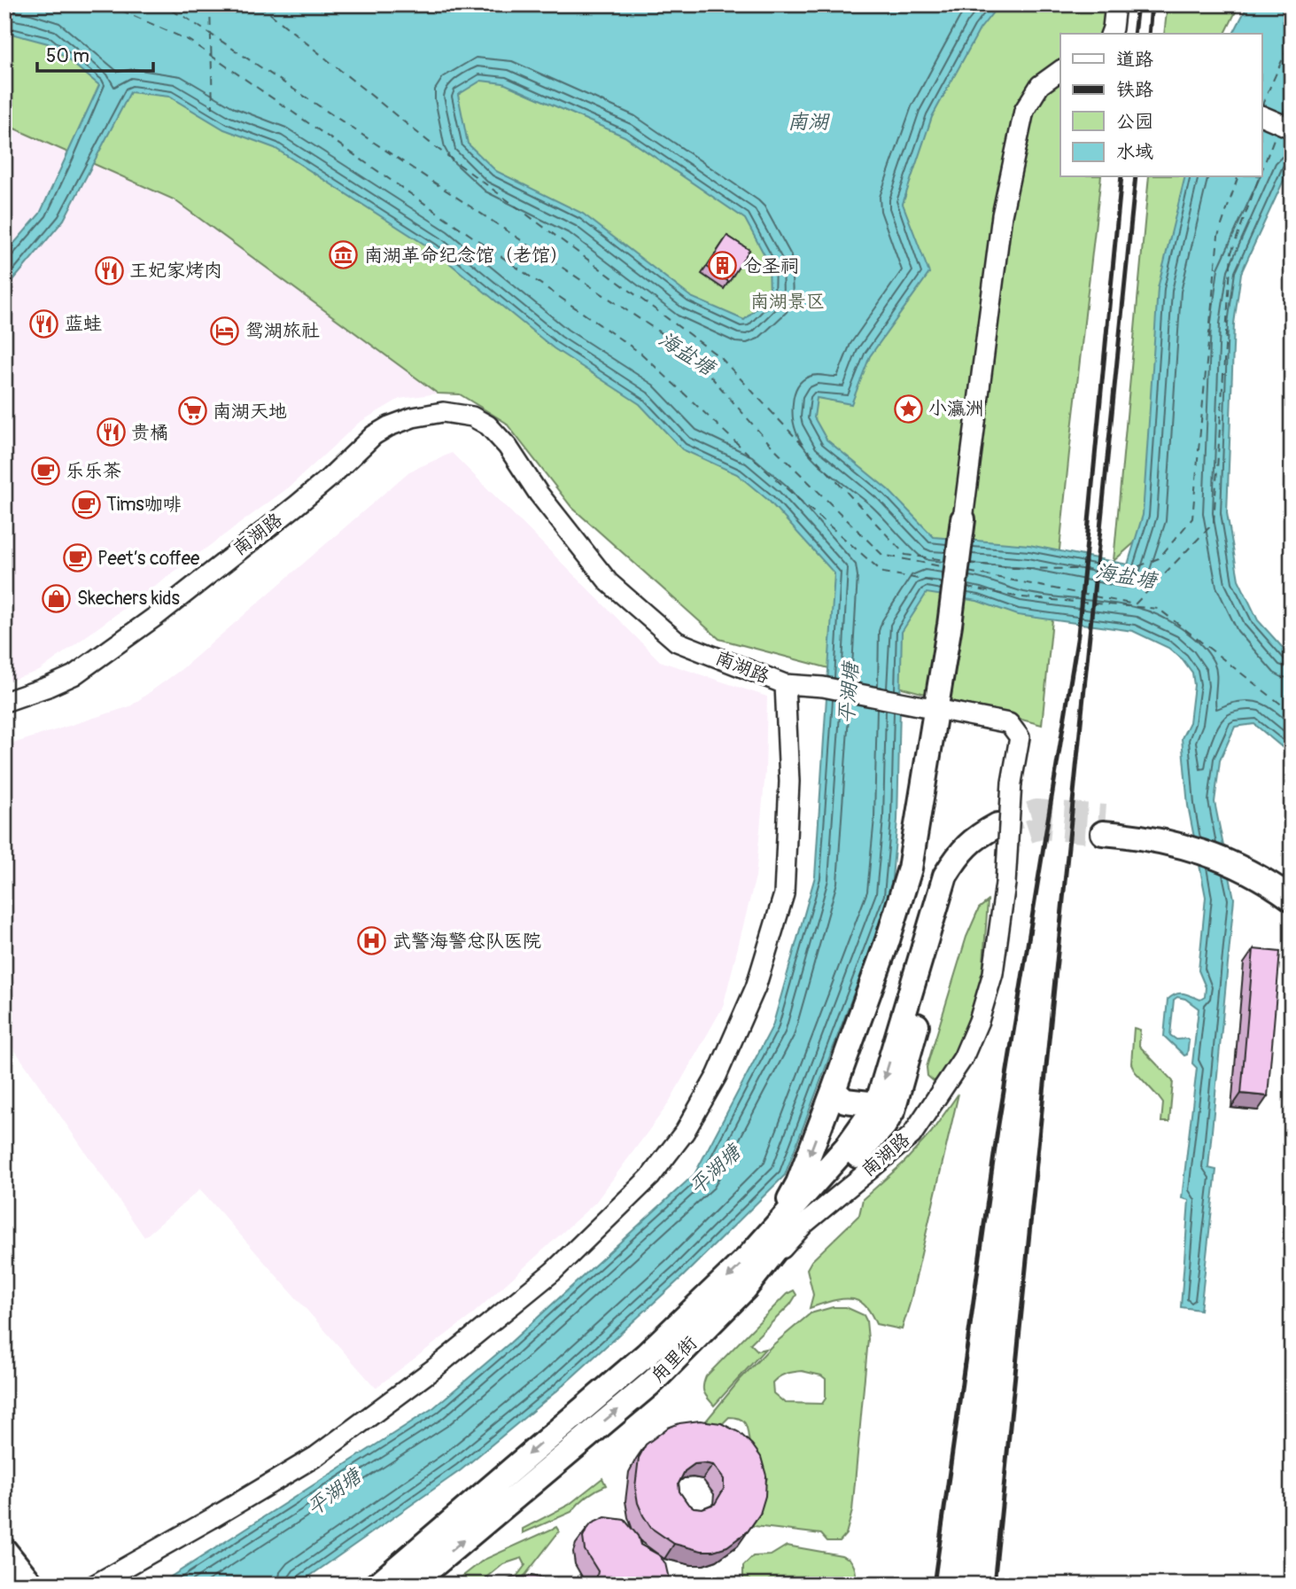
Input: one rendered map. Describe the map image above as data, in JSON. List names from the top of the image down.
{
  "streets": {
    "main road": ["甪里街"],
    "street": ["南湖路"]
  },
  "crossings": [
    ["南湖路", "甪里街"]
  ],
  "water": ["南湖", "海盐塘", "平湖塘"],
  "parks": ["南湖景区"],
  "places": {
    "museum": ["南湖革命纪念馆（老馆）"],
    "building": ["仓圣祠"],
    "restaurant": ["王妃家烤肉", "蓝蛙", "贵橘"],
    "hotel": ["鸳湖旅社"],
    "place": ["小瀛洲"],
    "supermarket": ["南湖天地"],
    "cafe": ["乐乐茶", "Tims咖啡", "Peet’s coffee"],
    "shop": ["Skechers kids"],
    "hospital": ["武警海警总队医院"]
  },
  "legend": [
    "道路",
    "铁路",
    "公园",
    "水域"
  ],
  "scale_bar": "50 m"
}
